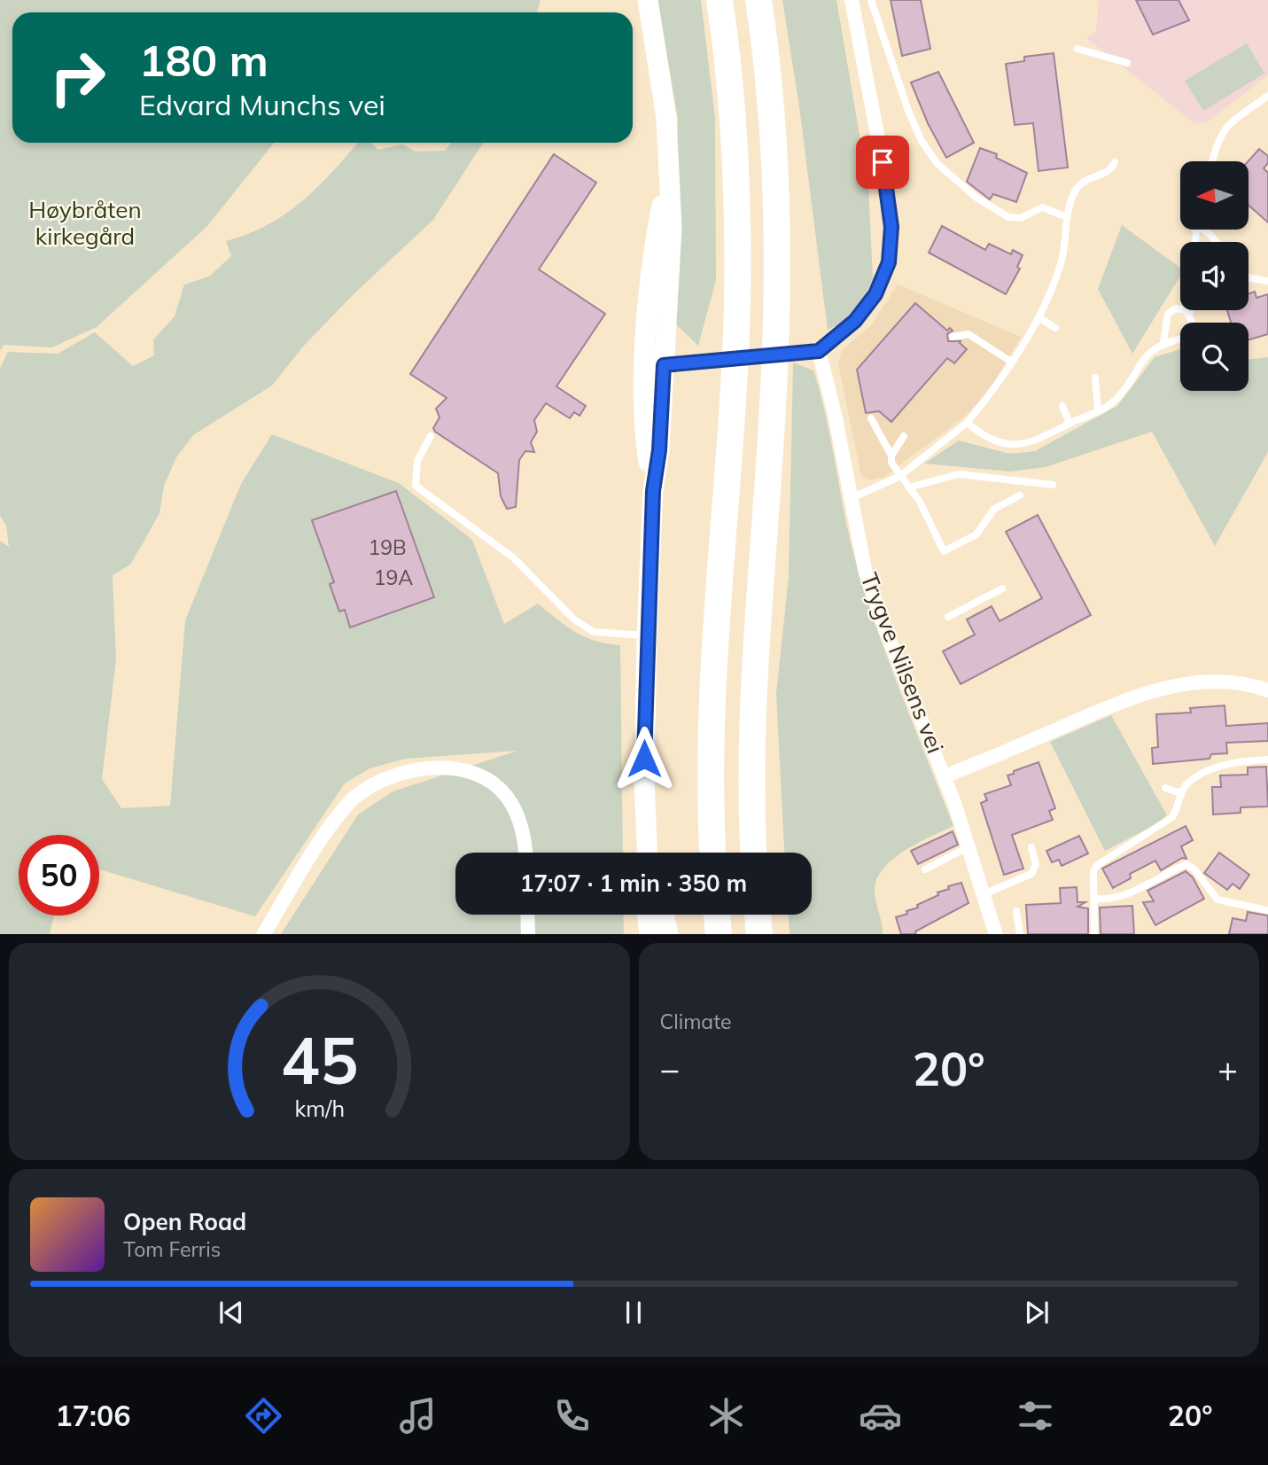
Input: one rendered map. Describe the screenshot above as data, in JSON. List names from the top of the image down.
{
  "streets": {
    "street": ["Trygve Nilsens vei"]
  },
  "parks": ["Høybråten kirkegård"],
  "house_numbers": ["19B", "19A"],
  "north": "left",
  "page": {
    "turn": ["180 m", "Edvard Munchs vei"],
    "limit": "50",
    "trip": "17:07 · 1 min · 350 m",
    "tile": "Climate",
    "heat": ["−", "20°", "+"],
    "song": ["Open Road", "Tom Ferris"],
    "tabs": ["17:06", "20°"],
    "gauge": ["45", "km/h"]
  }
}
